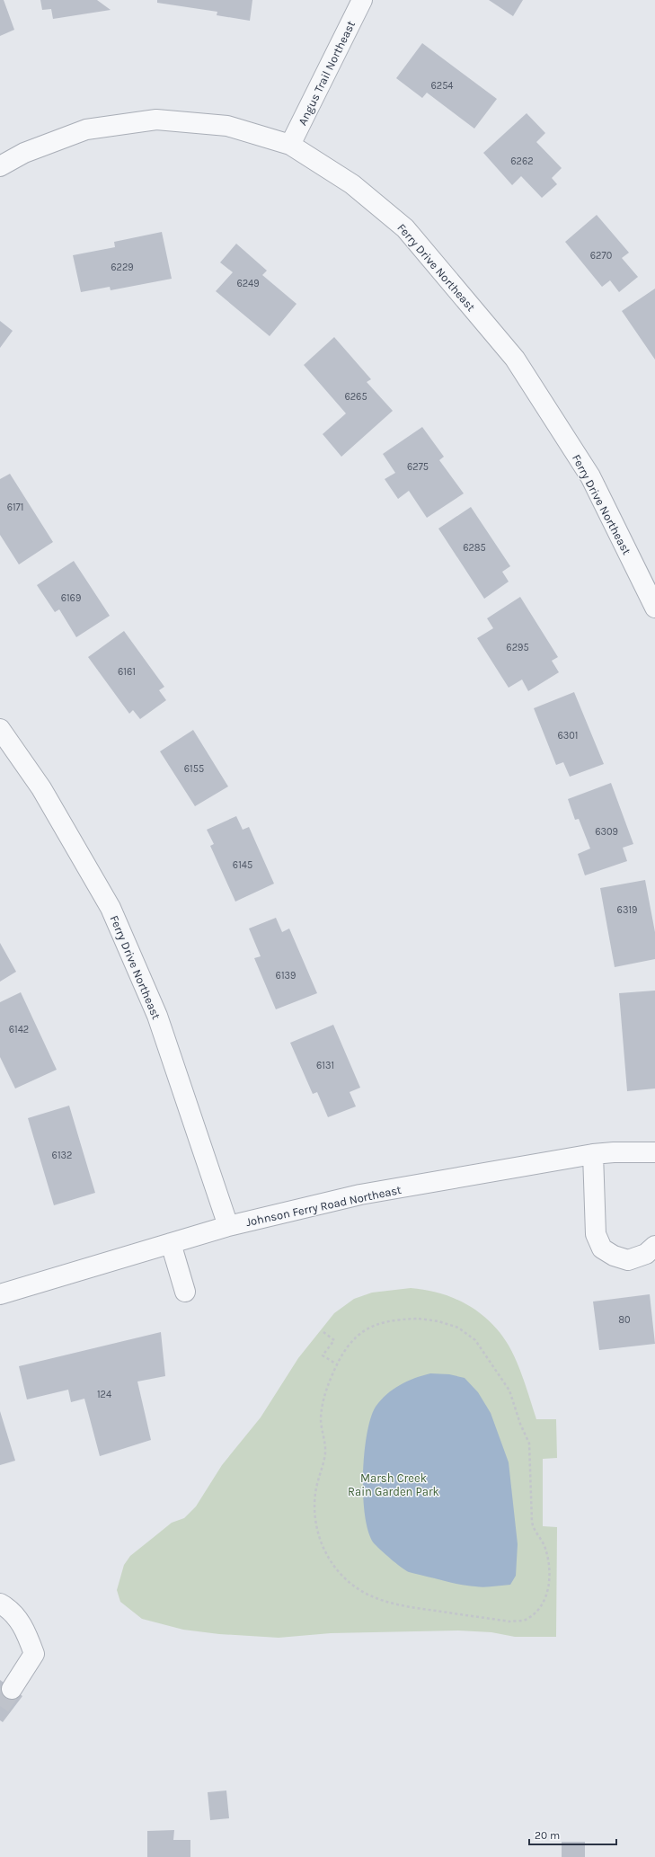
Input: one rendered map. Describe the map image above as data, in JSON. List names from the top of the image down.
{
  "streets": {
    "street": ["Angus Trail Northeast", "Ferry Drive Northeast", "Johnson Ferry Road Northeast"]
  },
  "crossings": [
    ["Angus Trail Northeast", "Ferry Drive Northeast"],
    ["Ferry Drive Northeast", "Johnson Ferry Road Northeast"]
  ],
  "parks": ["Marsh Creek Rain Garden Park"],
  "house_numbers": [
    "6254",
    "6262",
    "6270",
    "6229",
    "6249",
    "6265",
    "6275",
    "6171",
    "6285",
    "6169",
    "6295",
    "6161",
    "6301",
    "6155",
    "6309",
    "6145",
    "6319",
    "6139",
    "6142",
    "6131",
    "6132",
    "80",
    "124"
  ],
  "scale_bar": "20 m"
}
